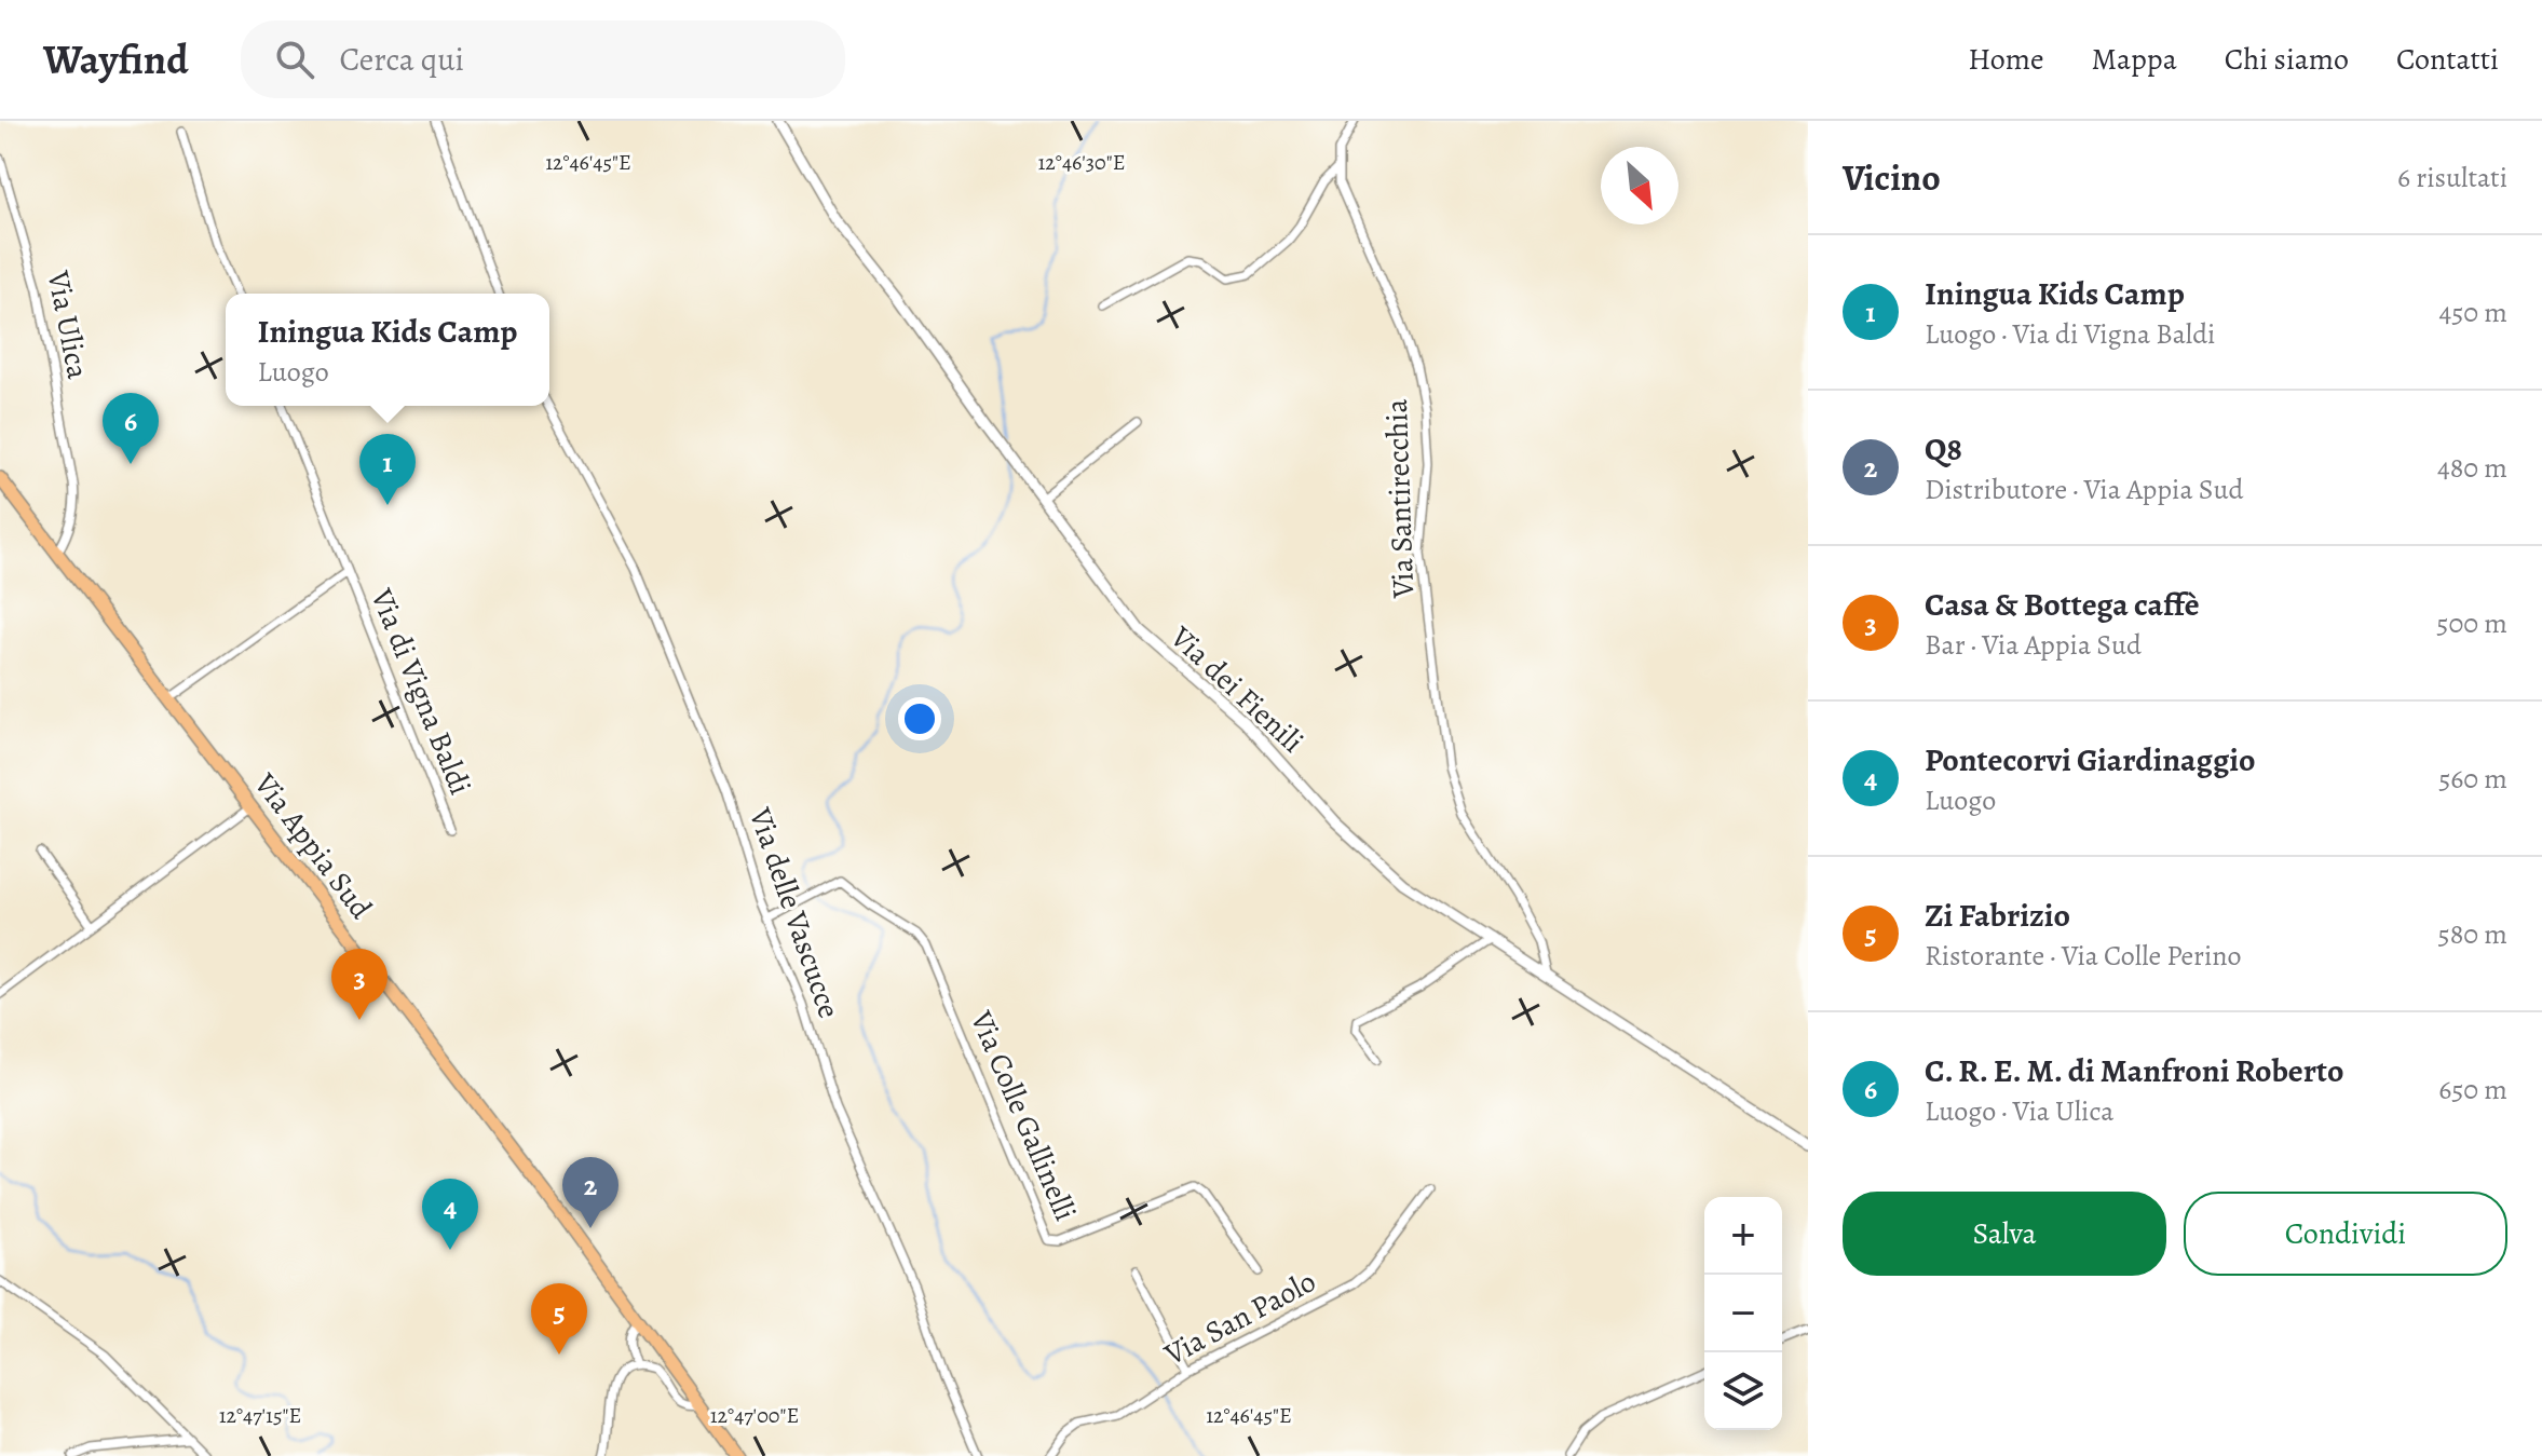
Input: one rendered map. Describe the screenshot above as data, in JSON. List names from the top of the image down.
{
  "streets": {
    "main road": ["Via Appia Sud"],
    "street": [
      "Via Ulica",
      "Via Santirecchia",
      "Via dei Fienili",
      "Via di Vigna Baldi",
      "Via delle Vascucce",
      "Via Colle Gallinelli",
      "Via San Paolo"
    ]
  },
  "crossings": [
    ["Via Ulica", "Via Appia Sud"],
    ["Via Santirecchia", "Via dei Fienili"],
    ["Via di Vigna Baldi", "Via Appia Sud"],
    ["Via delle Vascucce", "Via Colle Gallinelli"]
  ],
  "north": "bottom right",
  "page": {
    "header": "Wayfind",
    "search": "Cerca qui",
    "nav": [
      "Home",
      "Mappa",
      "Chi siamo",
      "Contatti"
    ],
    "heading": ["Vicino", "6 risultati"],
    "list": [
      {
        "mark": "1",
        "name": "Iningua Kids Camp",
        "note": "Luogo · Via di Vigna Baldi",
        "value": "450 m"
      },
      {
        "mark": "2",
        "name": "Q8",
        "note": "Distributore · Via Appia Sud",
        "value": "480 m"
      },
      {
        "mark": "3",
        "name": "Casa & Bottega caffè",
        "note": "Bar · Via Appia Sud",
        "value": "500 m"
      },
      {
        "mark": "4",
        "name": "Pontecorvi Giardinaggio",
        "note": "Luogo",
        "value": "560 m"
      },
      {
        "mark": "5",
        "name": "Zi Fabrizio",
        "note": "Ristorante · Via Colle Perino",
        "value": "580 m"
      },
      {
        "mark": "6",
        "name": "C. R. E. M. di Manfroni Roberto",
        "note": "Luogo · Via Ulica",
        "value": "650 m"
      }
    ],
    "popup": ["Iningua Kids Camp", "Luogo"],
    "pins": [
      "6",
      "1",
      "3",
      "2",
      "4",
      "5"
    ],
    "buttons": ["Salva", "Condividi"],
    "map_buttons": ["+", "−"]
  },
  "coordinates": [
    "12°46'45\"E",
    "12°46'30\"E",
    "12°47'15\"E",
    "12°47'00\"E"
  ]
}
